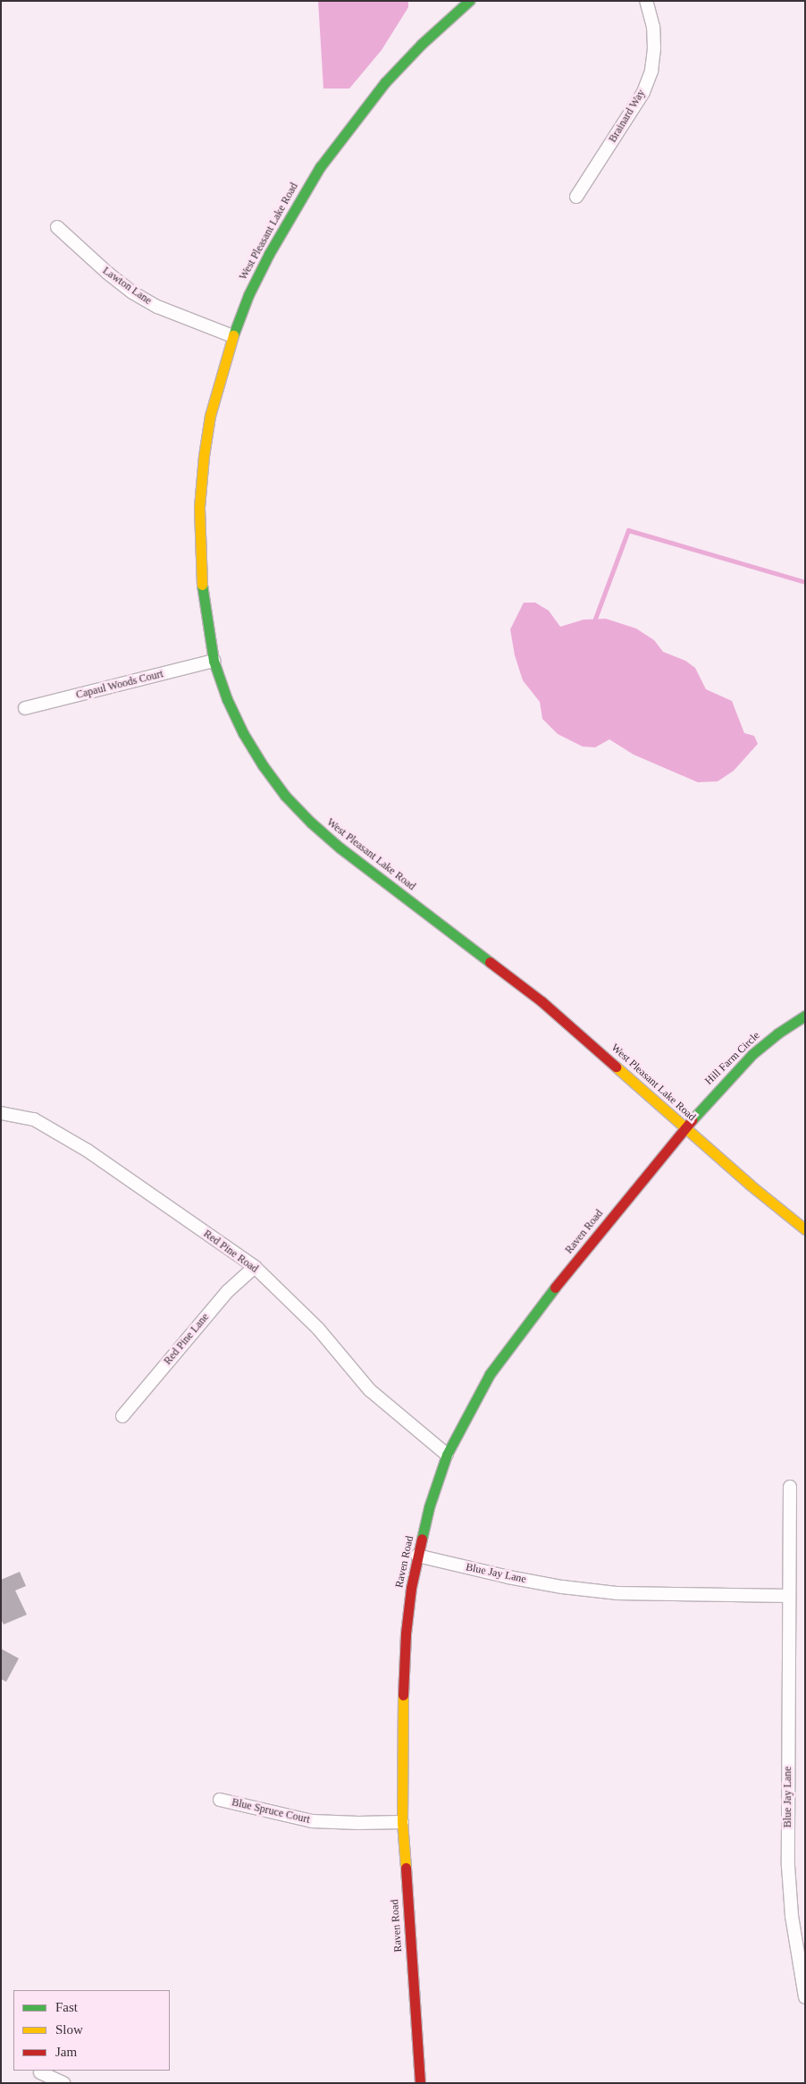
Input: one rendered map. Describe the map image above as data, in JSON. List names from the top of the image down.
{
  "streets": {
    "street": [
      "Brainard Way",
      "West Pleasant Lake Road",
      "Lawton Lane",
      "Capaul Woods Court",
      "Hill Farm Circle",
      "Raven Road",
      "Red Pine Road",
      "Red Pine Lane",
      "Blue Jay Lane",
      "Blue Spruce Court"
    ]
  },
  "crossings": [
    ["West Pleasant Lake Road", "Lawton Lane"],
    ["West Pleasant Lake Road", "Capaul Woods Court"],
    ["West Pleasant Lake Road", "Hill Farm Circle"],
    ["West Pleasant Lake Road", "Raven Road"],
    ["Hill Farm Circle", "Raven Road"],
    ["Raven Road", "Red Pine Road"],
    ["Raven Road", "Blue Jay Lane"],
    ["Raven Road", "Blue Spruce Court"],
    ["Red Pine Road", "Red Pine Lane"]
  ],
  "legend": ["Fast", "Slow", "Jam"]
}
